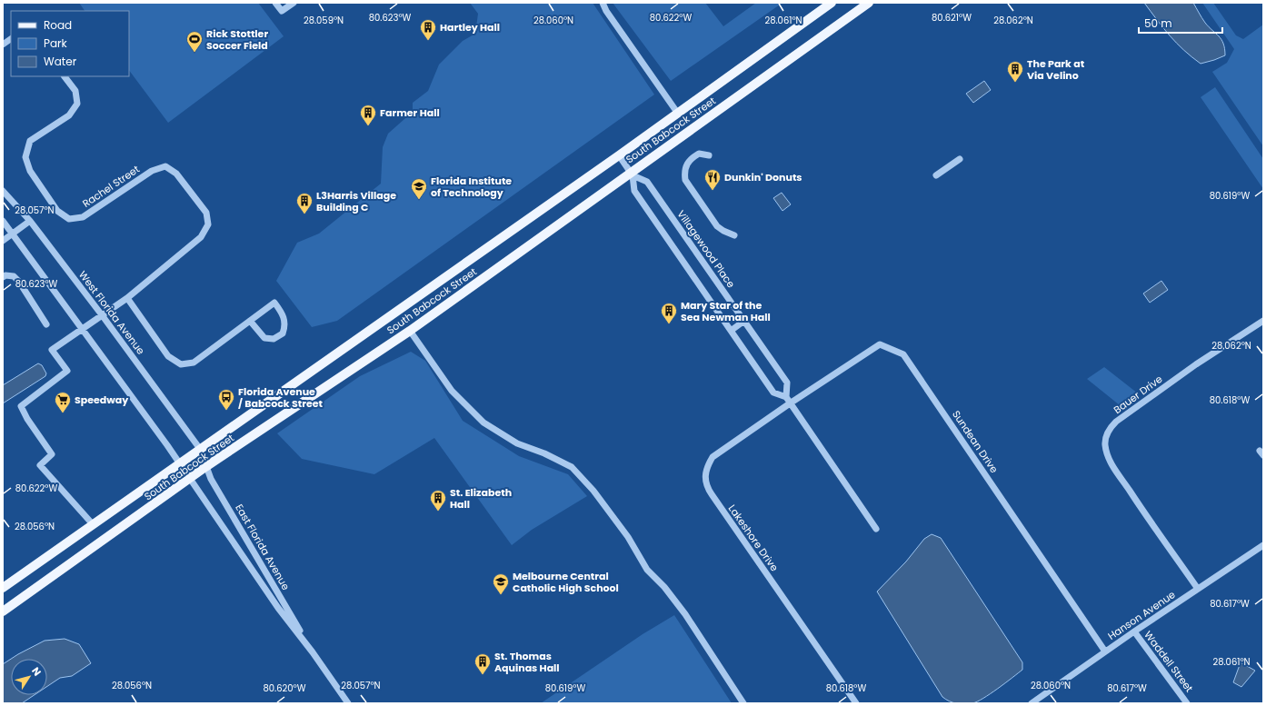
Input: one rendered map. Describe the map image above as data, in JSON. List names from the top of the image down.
{
  "streets": {
    "main road": ["South Babcock Street"],
    "street": [
      "Rachel Street",
      "Villagewood Place",
      "West Florida Avenue",
      "Bauer Drive",
      "Sundean Drive",
      "Lakeshore Drive",
      "East Florida Avenue",
      "Hanson Avenue",
      "Waddell Street"
    ]
  },
  "crossings": [
    ["South Babcock Street", "Rachel Street"],
    ["South Babcock Street", "Villagewood Place"],
    ["South Babcock Street", "West Florida Avenue"],
    ["South Babcock Street", "East Florida Avenue"],
    ["Rachel Street", "West Florida Avenue"],
    ["West Florida Avenue", "East Florida Avenue"],
    ["Bauer Drive", "Hanson Avenue"],
    ["Sundean Drive", "Lakeshore Drive"],
    ["Sundean Drive", "Hanson Avenue"],
    ["Hanson Avenue", "Waddell Street"]
  ],
  "places": {
    "building": [
      "Hartley Hall",
      "The Park at Via Velino",
      "Farmer Hall",
      "L3Harris Village Building C",
      "Mary Star of the Sea Newman Hall",
      "St. Elizabeth Hall",
      "St. Thomas Aquinas Hall"
    ],
    "sports": ["Rick Stottler Soccer Field"],
    "restaurant": ["Dunkin' Donuts"],
    "school or university": ["Florida Institute of Technology", "Melbourne Central Catholic High School"],
    "bus stop": ["Florida Avenue / Babcock Street"],
    "supermarket": ["Speedway"]
  },
  "legend": ["Road", "Park", "Water"],
  "scale_bar": "50 m",
  "north": "top right",
  "coordinates": [
    "80.623°W",
    "80.621°W",
    "80.622°W",
    "28.059°N",
    "28.061°N",
    "28.062°N",
    "28.060°N",
    "80.619°W",
    "28.057°N",
    "80.618°W",
    "28.056°N",
    "80.617°W",
    "80.620°W"
  ]
}
